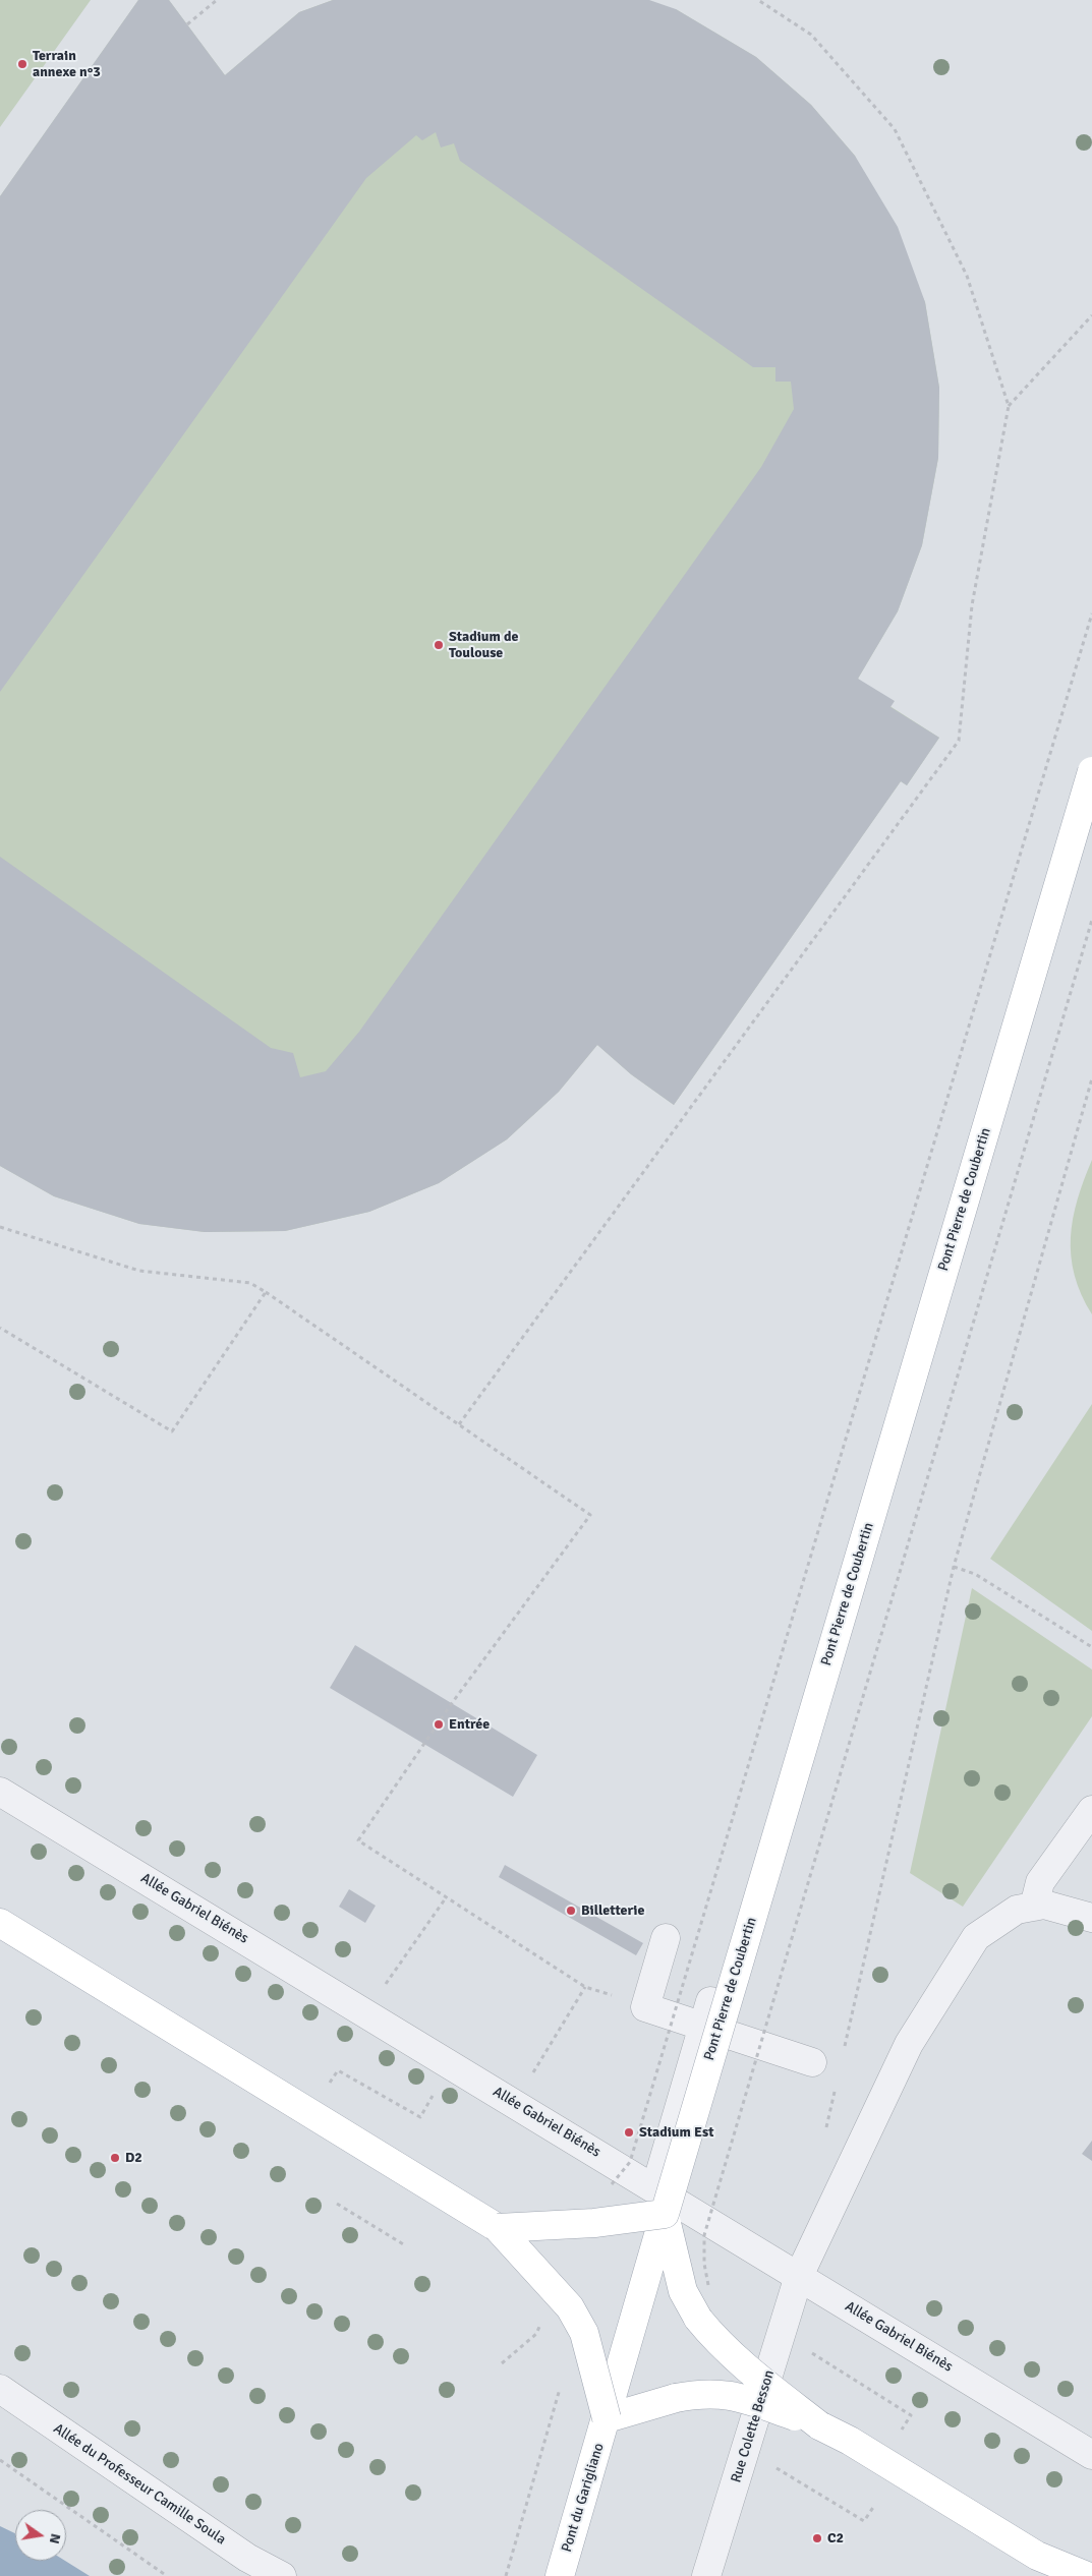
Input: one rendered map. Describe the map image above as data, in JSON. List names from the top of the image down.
{
  "streets": {
    "main road": ["Pont Pierre de Coubertin", "Pont du Garigliano"],
    "street": ["Allée Gabriel Biénès", "Rue Colette Besson", "Allée du Professeur Camille Soula"]
  },
  "crossings": [
    ["Pont Pierre de Coubertin", "Allée Gabriel Biénès"],
    ["Pont Pierre de Coubertin", "Pont du Garigliano"],
    ["Allée Gabriel Biénès", "Rue Colette Besson"]
  ],
  "places": [
    "Terrain annexe n°3",
    "Stadium de Toulouse",
    "Entrée",
    "Billetterie",
    "Stadium Est",
    "D2",
    "C2"
  ],
  "north": "right"
}
